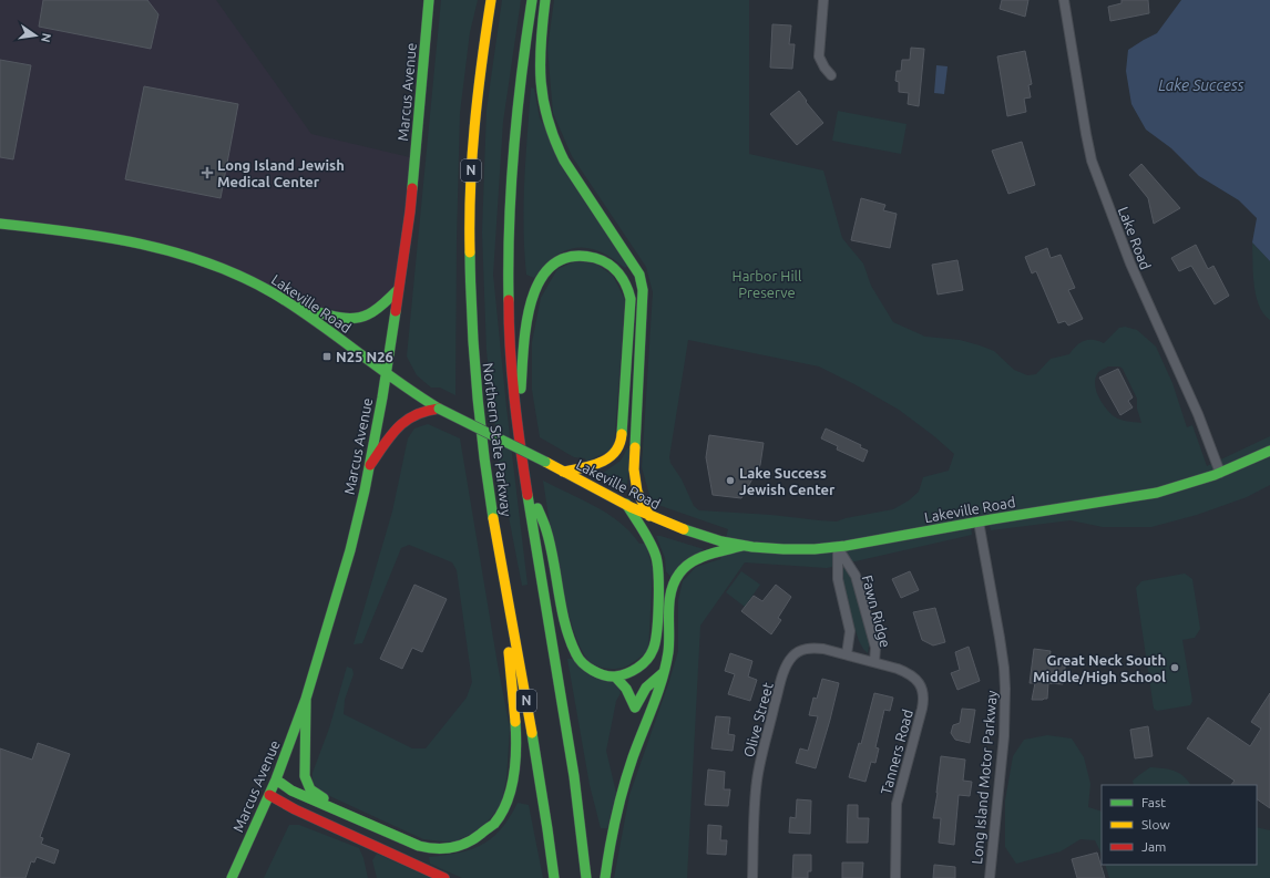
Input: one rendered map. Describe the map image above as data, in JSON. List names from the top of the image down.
{
  "streets": {
    "main road": [
      "Marcus Avenue",
      "N",
      "Lakeville Road",
      "Northern State Parkway"
    ],
    "street": [
      "Lake Road",
      "Fawn Ridge",
      "Olive Street",
      "Tanners Road",
      "Long Island Motor Parkway"
    ]
  },
  "crossings": [
    ["Marcus Avenue", "Lakeville Road"],
    ["Lake Road", "Lakeville Road"],
    ["Lakeville Road", "Fawn Ridge"],
    ["Lakeville Road", "Long Island Motor Parkway"],
    ["Fawn Ridge", "Olive Street"],
    ["Fawn Ridge", "Tanners Road"],
    ["Olive Street", "Tanners Road"]
  ],
  "water": ["Lake Success"],
  "parks": ["Harbor Hill Preserve"],
  "places": {
    "health": ["Long Island Jewish Medical Center"],
    "transit": ["N25 N26"],
    "other": ["Lake Success Jewish Center", "Great Neck South Middle/High School"]
  },
  "legend": ["Fast", "Slow", "Jam"],
  "north": "right"
}
